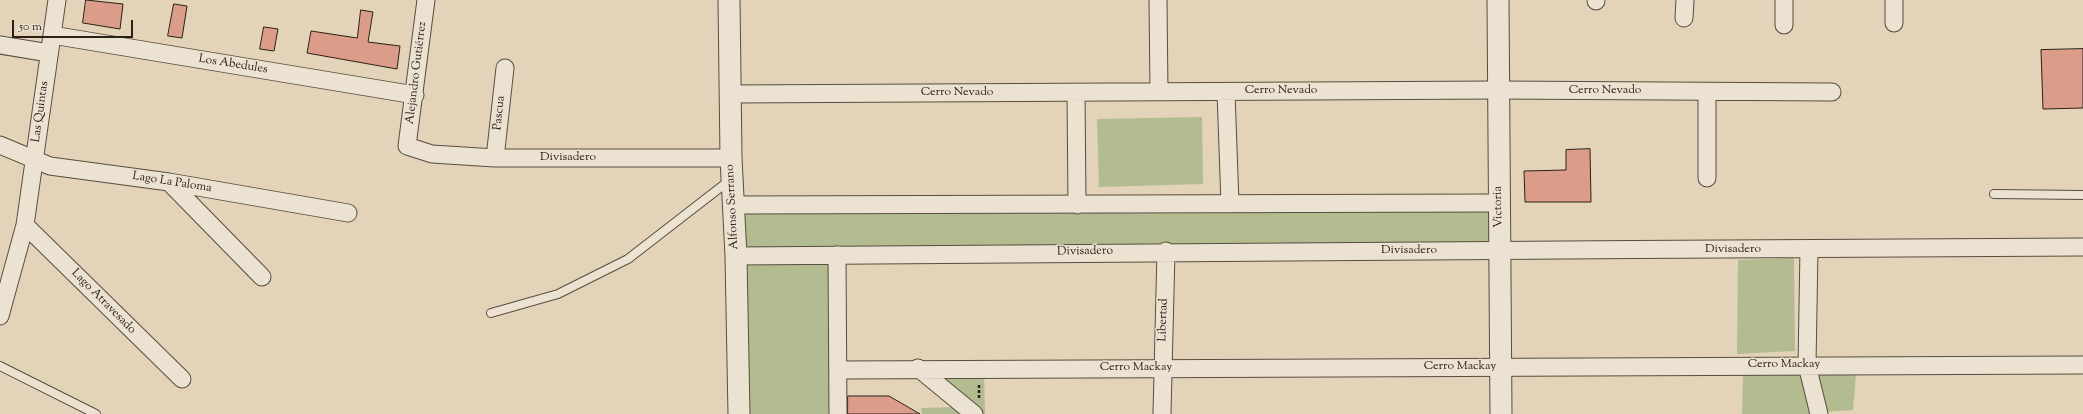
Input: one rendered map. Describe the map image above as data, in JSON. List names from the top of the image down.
{
  "streets": {
    "street": [
      "Los Abedules",
      "Alejandro Gutiérrez",
      "Cerro Nevado",
      "Las Quintas",
      "Pascua",
      "Divisadero",
      "Lago La Paloma",
      "Alfonso Serrano",
      "Victoria",
      "Lago Atravesado",
      "Libertad",
      "Cerro Mackay"
    ]
  },
  "crossings": [
    ["Los Abedules", "Alejandro Gutiérrez"],
    ["Los Abedules", "Las Quintas"],
    ["Alejandro Gutiérrez", "Divisadero"],
    ["Cerro Nevado", "Alfonso Serrano"],
    ["Cerro Nevado", "Victoria"],
    ["Las Quintas", "Lago La Paloma"],
    ["Las Quintas", "Lago Atravesado"],
    ["Pascua", "Divisadero"],
    ["Divisadero", "Alfonso Serrano"],
    ["Divisadero", "Victoria"],
    ["Divisadero", "Libertad"],
    ["Victoria", "Cerro Mackay"],
    ["Libertad", "Cerro Mackay"]
  ],
  "scale_bar": "50 m"
}
